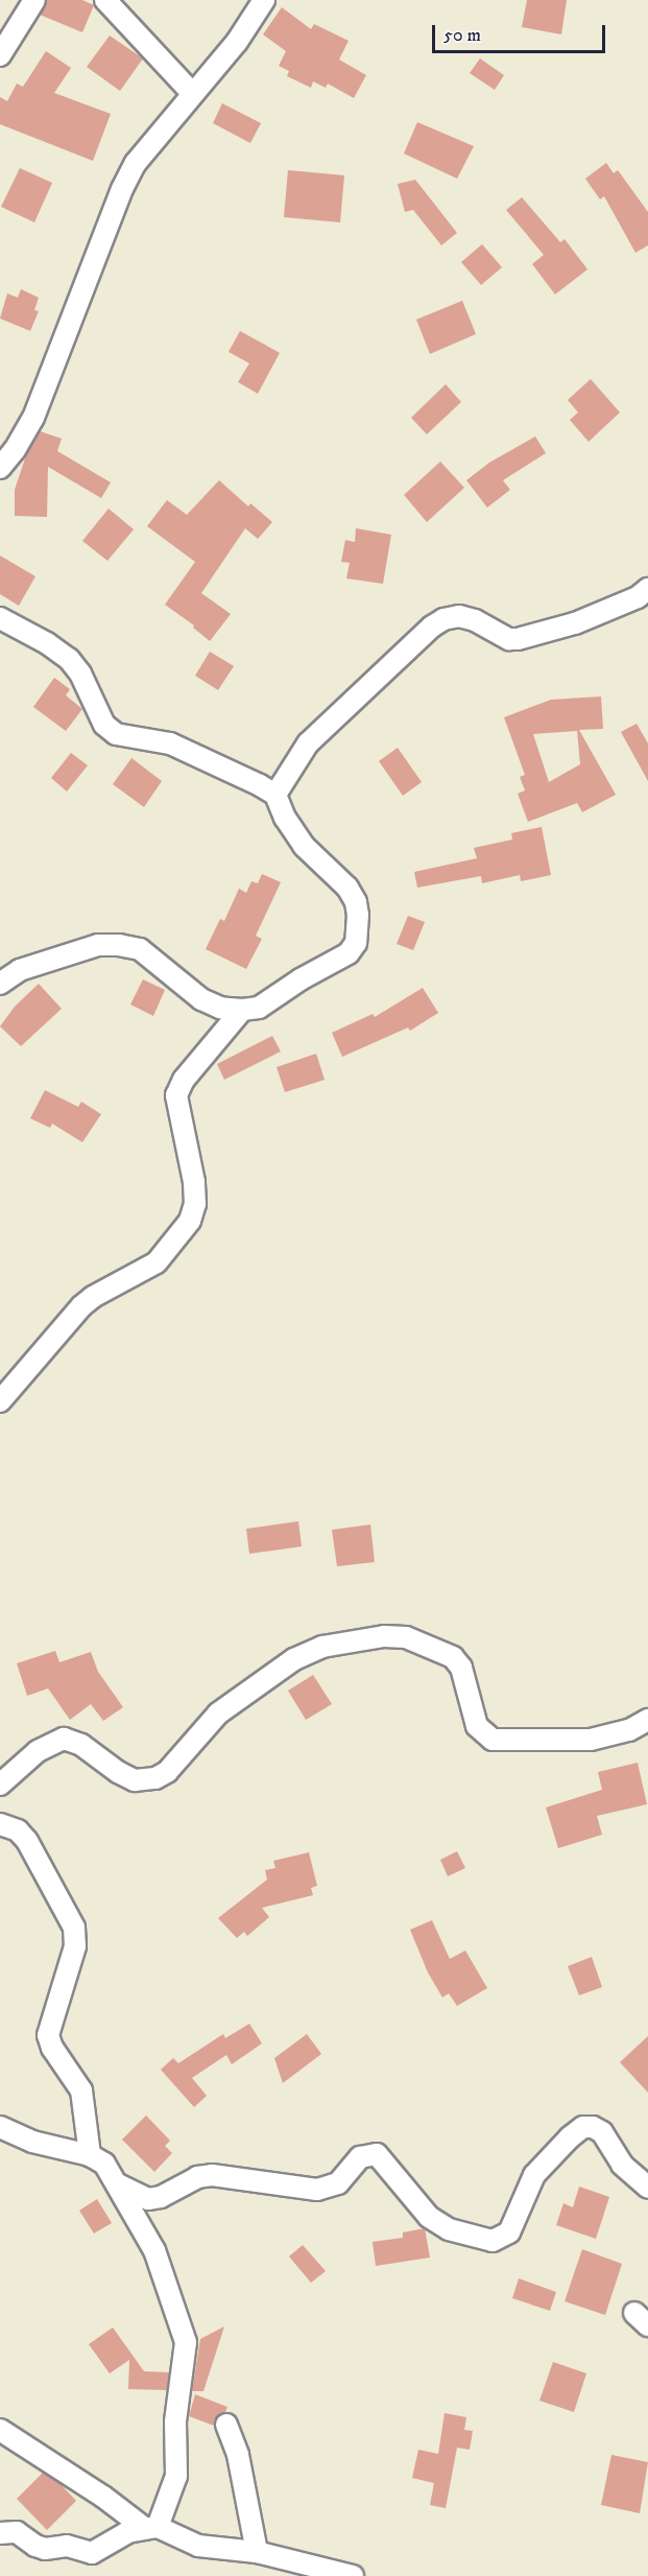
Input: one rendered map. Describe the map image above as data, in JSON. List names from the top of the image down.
{
  "scale_bar": "50 m"
}
